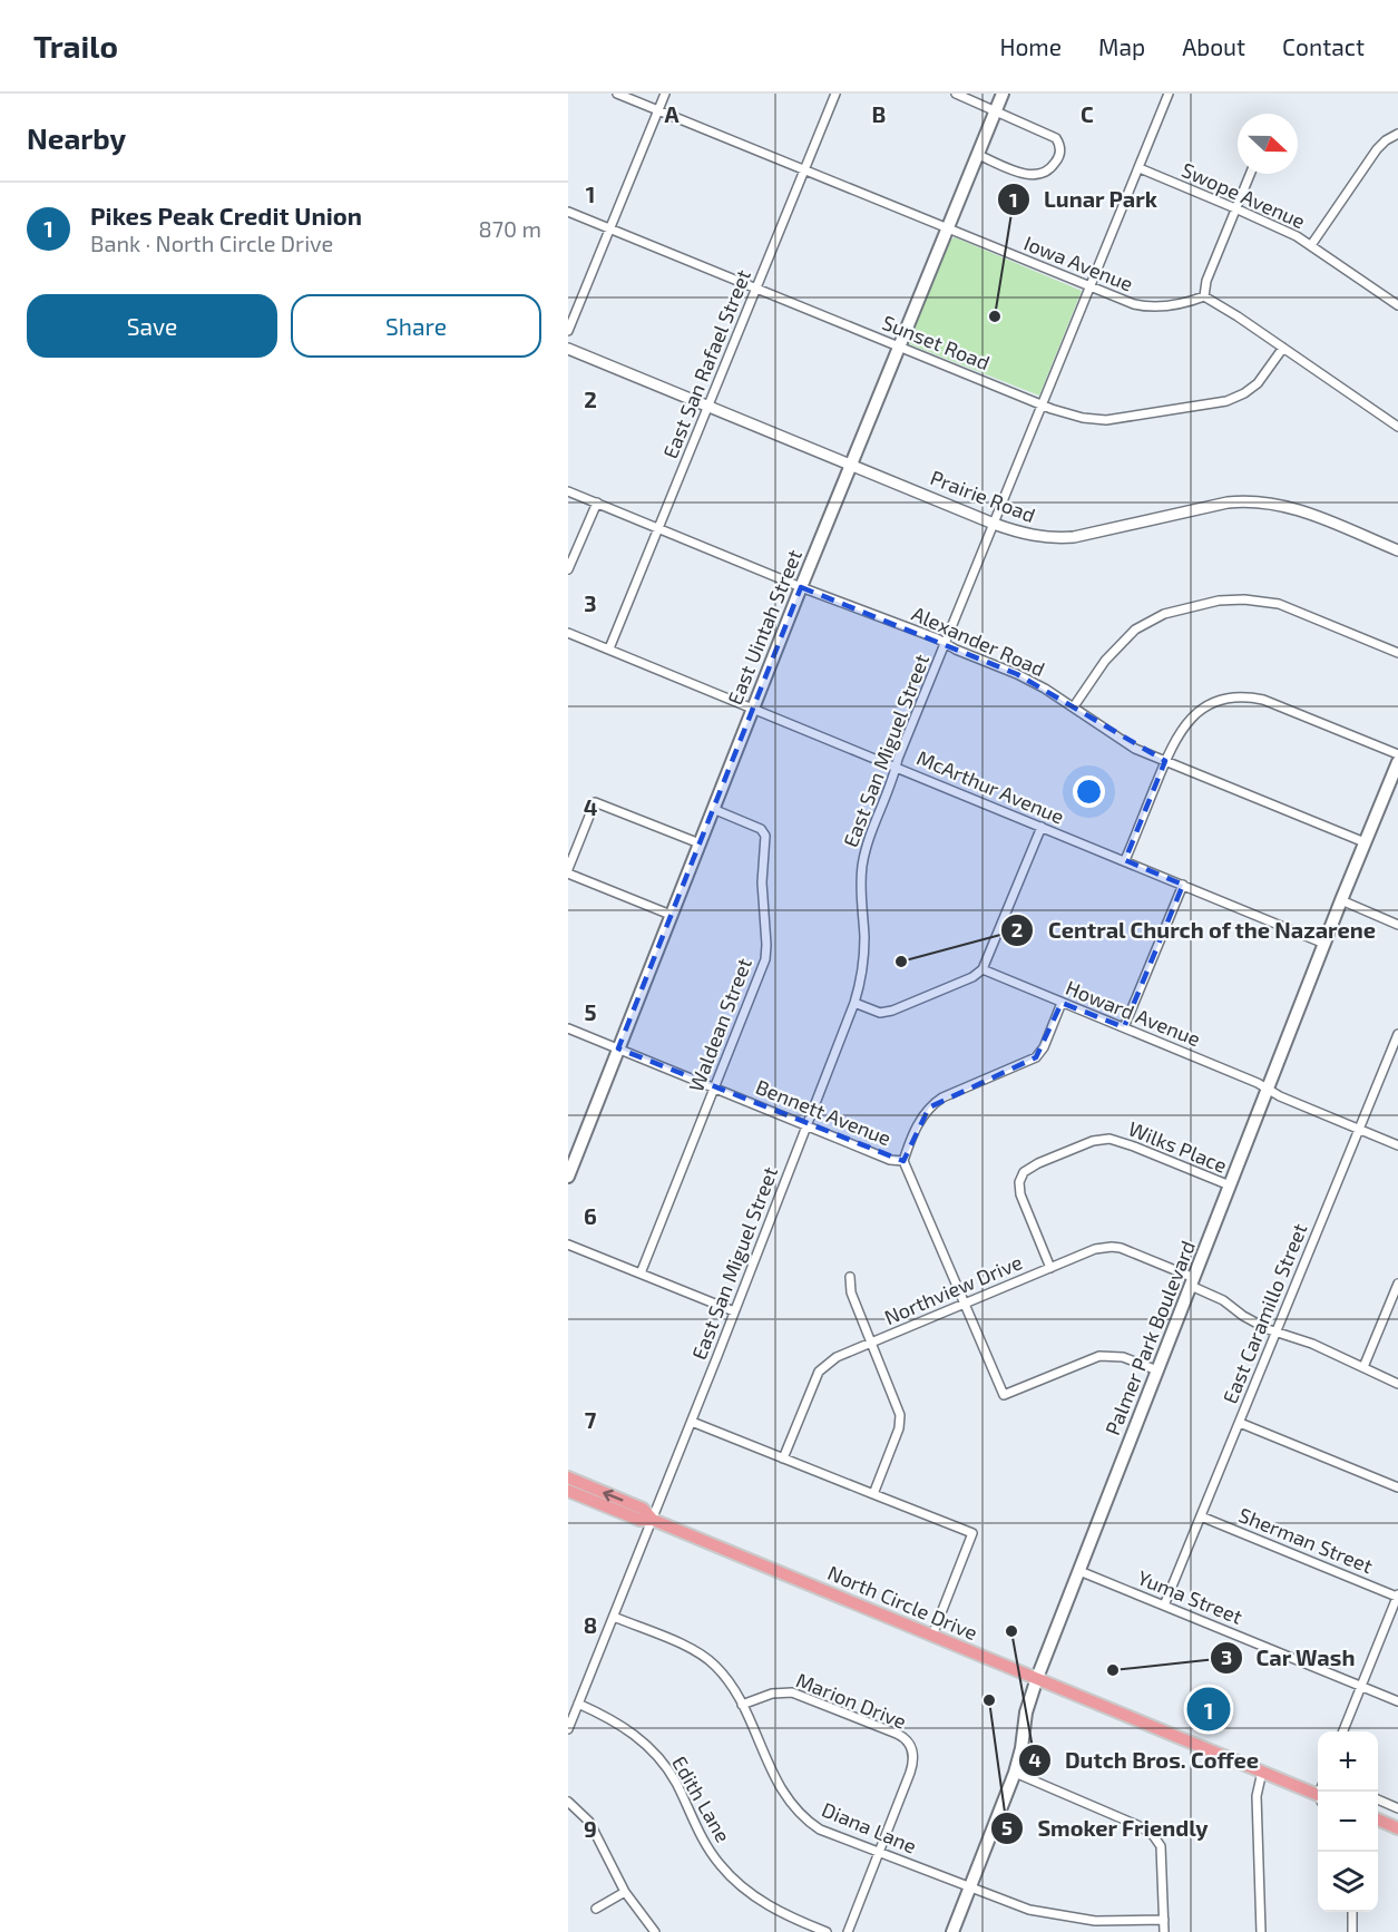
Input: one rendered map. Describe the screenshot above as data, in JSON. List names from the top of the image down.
{
  "streets": {
    "main road": ["East Uintah Street", "Palmer Park Boulevard", "North Circle Drive"],
    "street": [
      "Swope Avenue",
      "Iowa Avenue",
      "Sunset Road",
      "East San Rafael Street",
      "Prairie Road",
      "Alexander Road",
      "East San Miguel Street",
      "McArthur Avenue",
      "Howard Avenue",
      "Waldean Street",
      "Bennett Avenue",
      "Wilks Place",
      "Northview Drive",
      "East Caramillo Street",
      "Sherman Street",
      "Yuma Street",
      "Marion Drive",
      "Edith Lane",
      "Diana Lane"
    ]
  },
  "crossings": [
    ["Swope Avenue", "East San Miguel Street"],
    ["Iowa Avenue", "East San Rafael Street"],
    ["Iowa Avenue", "East Uintah Street"],
    ["Iowa Avenue", "East San Miguel Street"],
    ["Sunset Road", "East San Rafael Street"],
    ["Sunset Road", "East Uintah Street"],
    ["Sunset Road", "East San Miguel Street"],
    ["East San Rafael Street", "Prairie Road"],
    ["East San Rafael Street", "Alexander Road"],
    ["East San Rafael Street", "McArthur Avenue"],
    ["Prairie Road", "East Uintah Street"],
    ["Prairie Road", "East San Miguel Street"],
    ["East Uintah Street", "Alexander Road"],
    ["East Uintah Street", "McArthur Avenue"],
    ["East Uintah Street", "Waldean Street"],
    ["East Uintah Street", "Bennett Avenue"],
    ["Alexander Road", "East San Miguel Street"],
    ["Alexander Road", "Palmer Park Boulevard"],
    ["East San Miguel Street", "McArthur Avenue"],
    ["East San Miguel Street", "Bennett Avenue"],
    ["East San Miguel Street", "North Circle Drive"],
    ["East San Miguel Street", "Edith Lane"],
    ["East San Miguel Street", "Diana Lane"],
    ["McArthur Avenue", "Palmer Park Boulevard"],
    ["Howard Avenue", "East Caramillo Street"],
    ["Howard Avenue", "Palmer Park Boulevard"],
    ["Waldean Street", "Bennett Avenue"],
    ["Bennett Avenue", "Northview Drive"],
    ["Bennett Avenue", "Palmer Park Boulevard"],
    ["Wilks Place", "Northview Drive"],
    ["Wilks Place", "Palmer Park Boulevard"],
    ["Northview Drive", "East Caramillo Street"],
    ["Northview Drive", "Palmer Park Boulevard"],
    ["East Caramillo Street", "Sherman Street"],
    ["East Caramillo Street", "Yuma Street"],
    ["Palmer Park Boulevard", "Yuma Street"],
    ["Palmer Park Boulevard", "North Circle Drive"],
    ["Palmer Park Boulevard", "Diana Lane"],
    ["Marion Drive", "Diana Lane"]
  ],
  "places": [
    "Lunar Park",
    "Central Church of the Nazarene",
    "Dutch Bros. Coffee",
    "Car Wash",
    "Smoker Friendly"
  ],
  "north": "right",
  "page": {
    "header": "Trailo",
    "nav": [
      "Home",
      "Map",
      "About",
      "Contact"
    ],
    "heading": "Nearby",
    "list": [
      {
        "mark": "1",
        "name": "Pikes Peak Credit Union",
        "note": "Bank · North Circle Drive",
        "value": "870 m"
      }
    ],
    "buttons": ["Save", "Share"],
    "pins": "1",
    "map_buttons": ["+", "−"]
  },
  "grid": {
    "columns": ["A", "B", "C"],
    "rows": [
      "1",
      "2",
      "3",
      "4",
      "5",
      "6",
      "7",
      "8",
      "9"
    ]
  }
}
